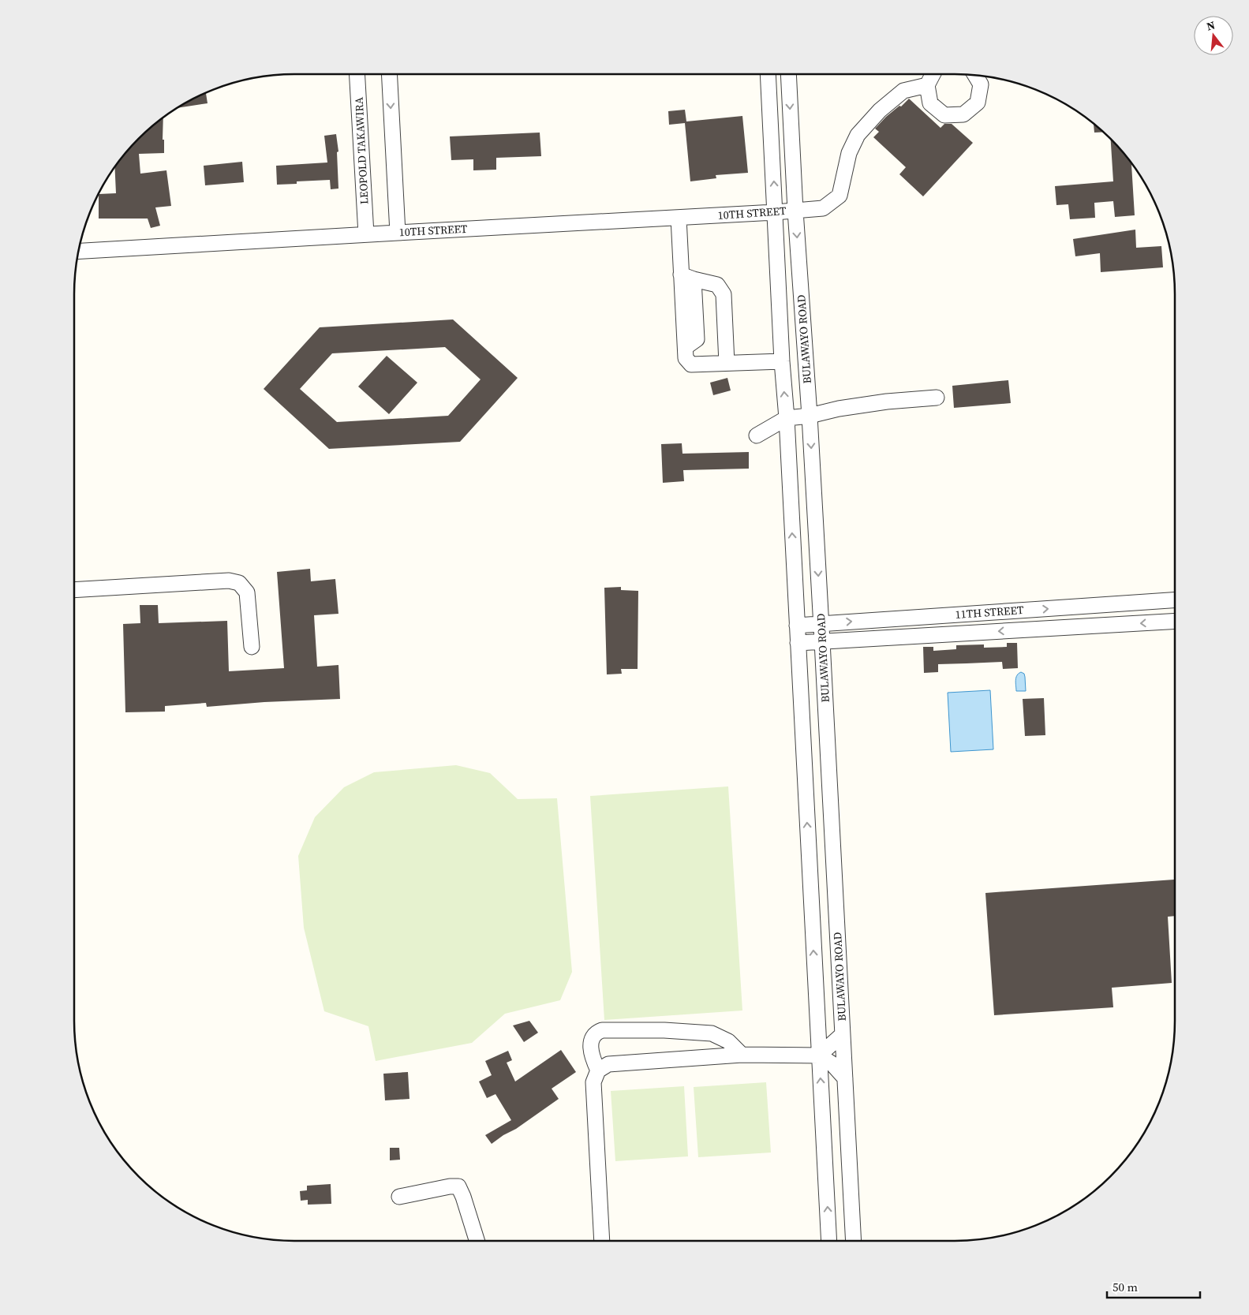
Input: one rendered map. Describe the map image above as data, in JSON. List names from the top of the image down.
{
  "streets": {
    "street": [
      "LEOPOLD TAKAWIRA",
      "10TH STREET",
      "BULAWAYO ROAD",
      "11TH STREET"
    ]
  },
  "crossings": [
    ["LEOPOLD TAKAWIRA", "10TH STREET"],
    ["10TH STREET", "BULAWAYO ROAD"],
    ["BULAWAYO ROAD", "11TH STREET"]
  ],
  "scale_bar": "50 m",
  "north": "top"
}
